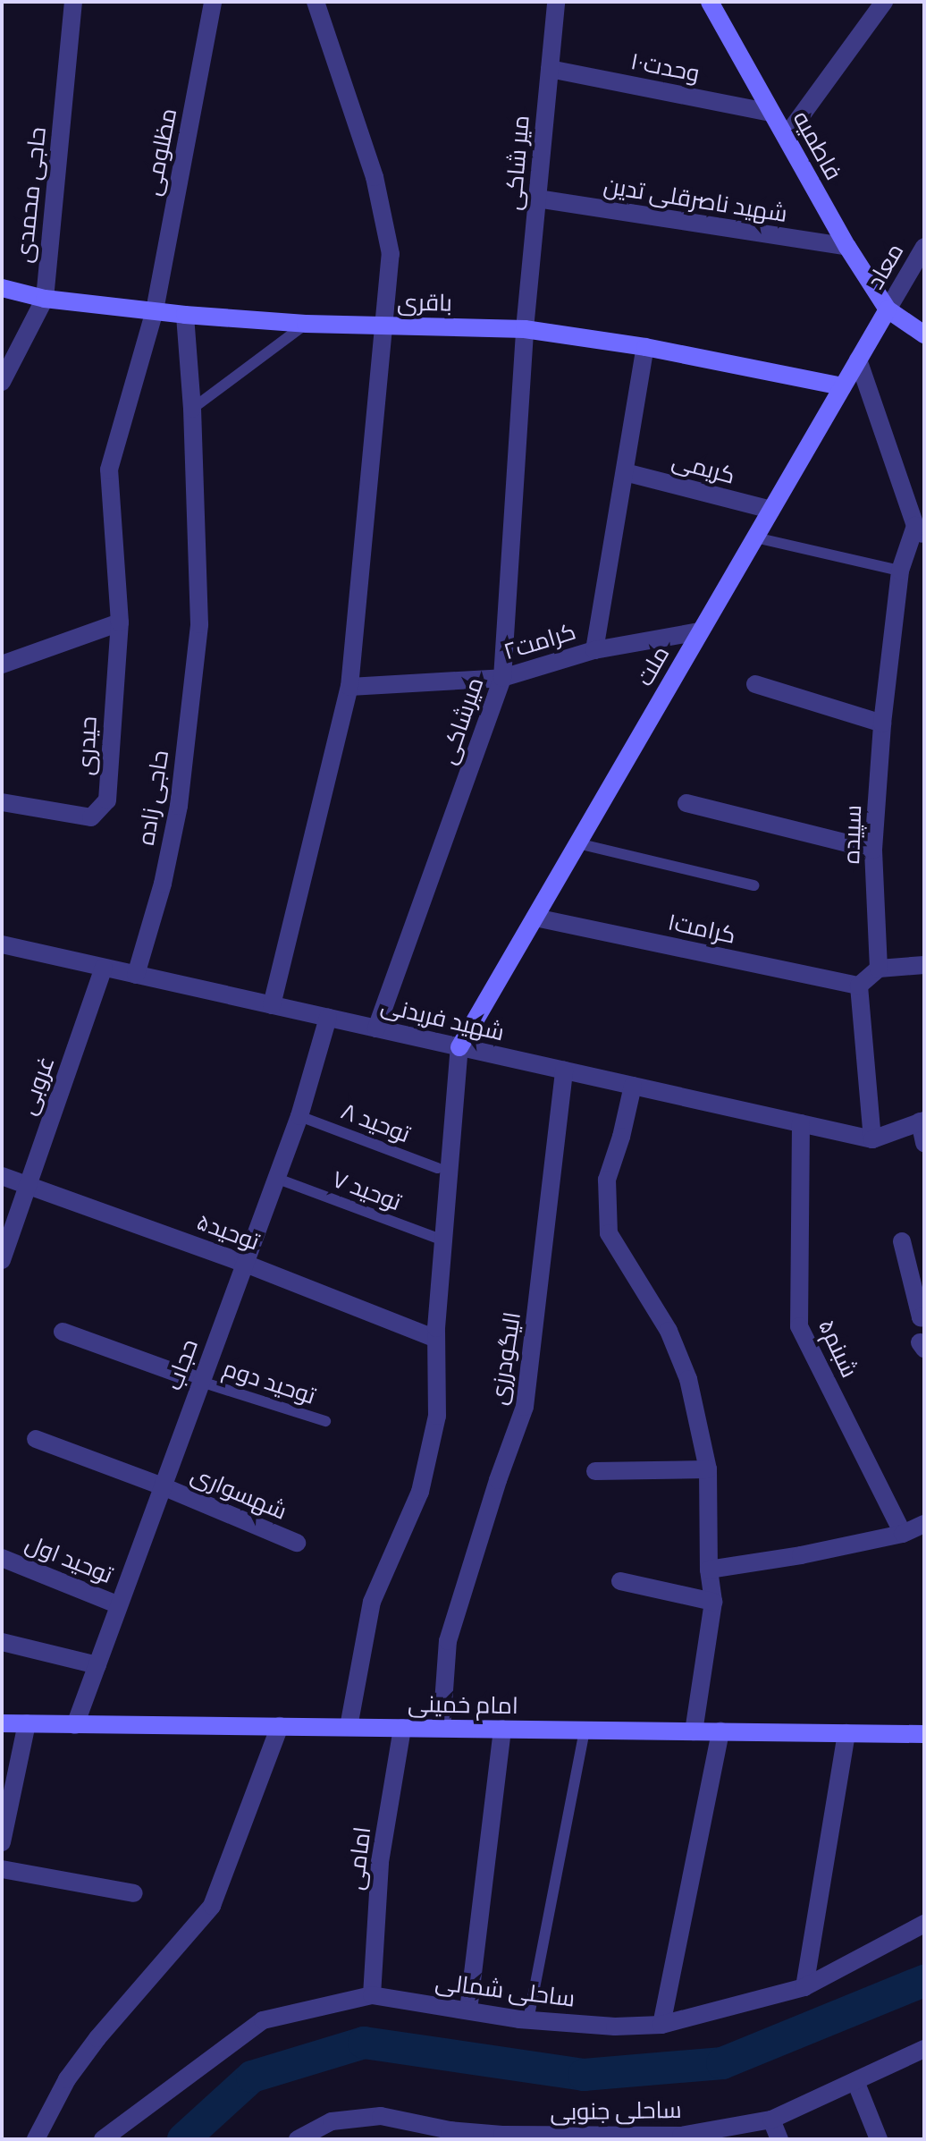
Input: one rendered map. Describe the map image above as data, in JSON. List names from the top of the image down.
{
  "streets": {
    "street": [
      "وحدت۱۰",
      "فاطمیه",
      "مظلومی",
      "میر شاکی",
      "حاجی محمدی",
      "شهید ناصرقلی تدین",
      "معاد",
      "باقری",
      "کریمی",
      "کرامت۲",
      "ملت",
      "میرشاکی",
      "حیدری",
      "حاجی زاده",
      "سپیده",
      "کرامت۱",
      "شهید فریدنی",
      "غروبی",
      "توحید۵",
      "شبنم۵",
      "الیگودرزی",
      "حجاب",
      "شهسواری",
      "توحید اول",
      "امام خمینی",
      "امامی",
      "ساحلی شمالی",
      "ساحلی جنوبی"
    ],
    "lane": ["توحید ۸", "توحید ۷", "توحید دوم"]
  },
  "crossings": [
    ["وحدت۱۰", "فاطمیه"],
    ["وحدت۱۰", "میر شاکی"],
    ["فاطمیه", "شهید ناصرقلی تدین"],
    ["فاطمیه", "معاد"],
    ["فاطمیه", "ملت"],
    ["مظلومی", "باقری"],
    ["مظلومی", "حیدری"],
    ["میر شاکی", "شهید ناصرقلی تدین"],
    ["میر شاکی", "باقری"],
    ["میر شاکی", "میرشاکی"],
    ["حاجی محمدی", "باقری"],
    ["معاد", "ملت"],
    ["باقری", "ملت"],
    ["باقری", "میرشاکی"],
    ["باقری", "حاجی زاده"],
    ["کریمی", "ملت"],
    ["کرامت۲", "ملت"],
    ["کرامت۲", "میرشاکی"],
    ["ملت", "کرامت۱"],
    ["ملت", "شهید فریدنی"],
    ["میرشاکی", "شهید فریدنی"],
    ["حاجی زاده", "شهید فریدنی"],
    ["شهید فریدنی", "غروبی"],
    ["شهید فریدنی", "شبنم۵"],
    ["شهید فریدنی", "الیگودرزی"],
    ["شهید فریدنی", "حجاب"],
    ["غروبی", "توحید۵"],
    ["توحید ۸", "حجاب"],
    ["توحید ۷", "حجاب"],
    ["توحید۵", "حجاب"],
    ["الیگودرزی", "امام خمینی"],
    ["حجاب", "توحید دوم"],
    ["حجاب", "شهسواری"],
    ["حجاب", "توحید اول"],
    ["حجاب", "امام خمینی"],
    ["امام خمینی", "امامی"],
    ["امامی", "ساحلی شمالی"]
  ]
}
